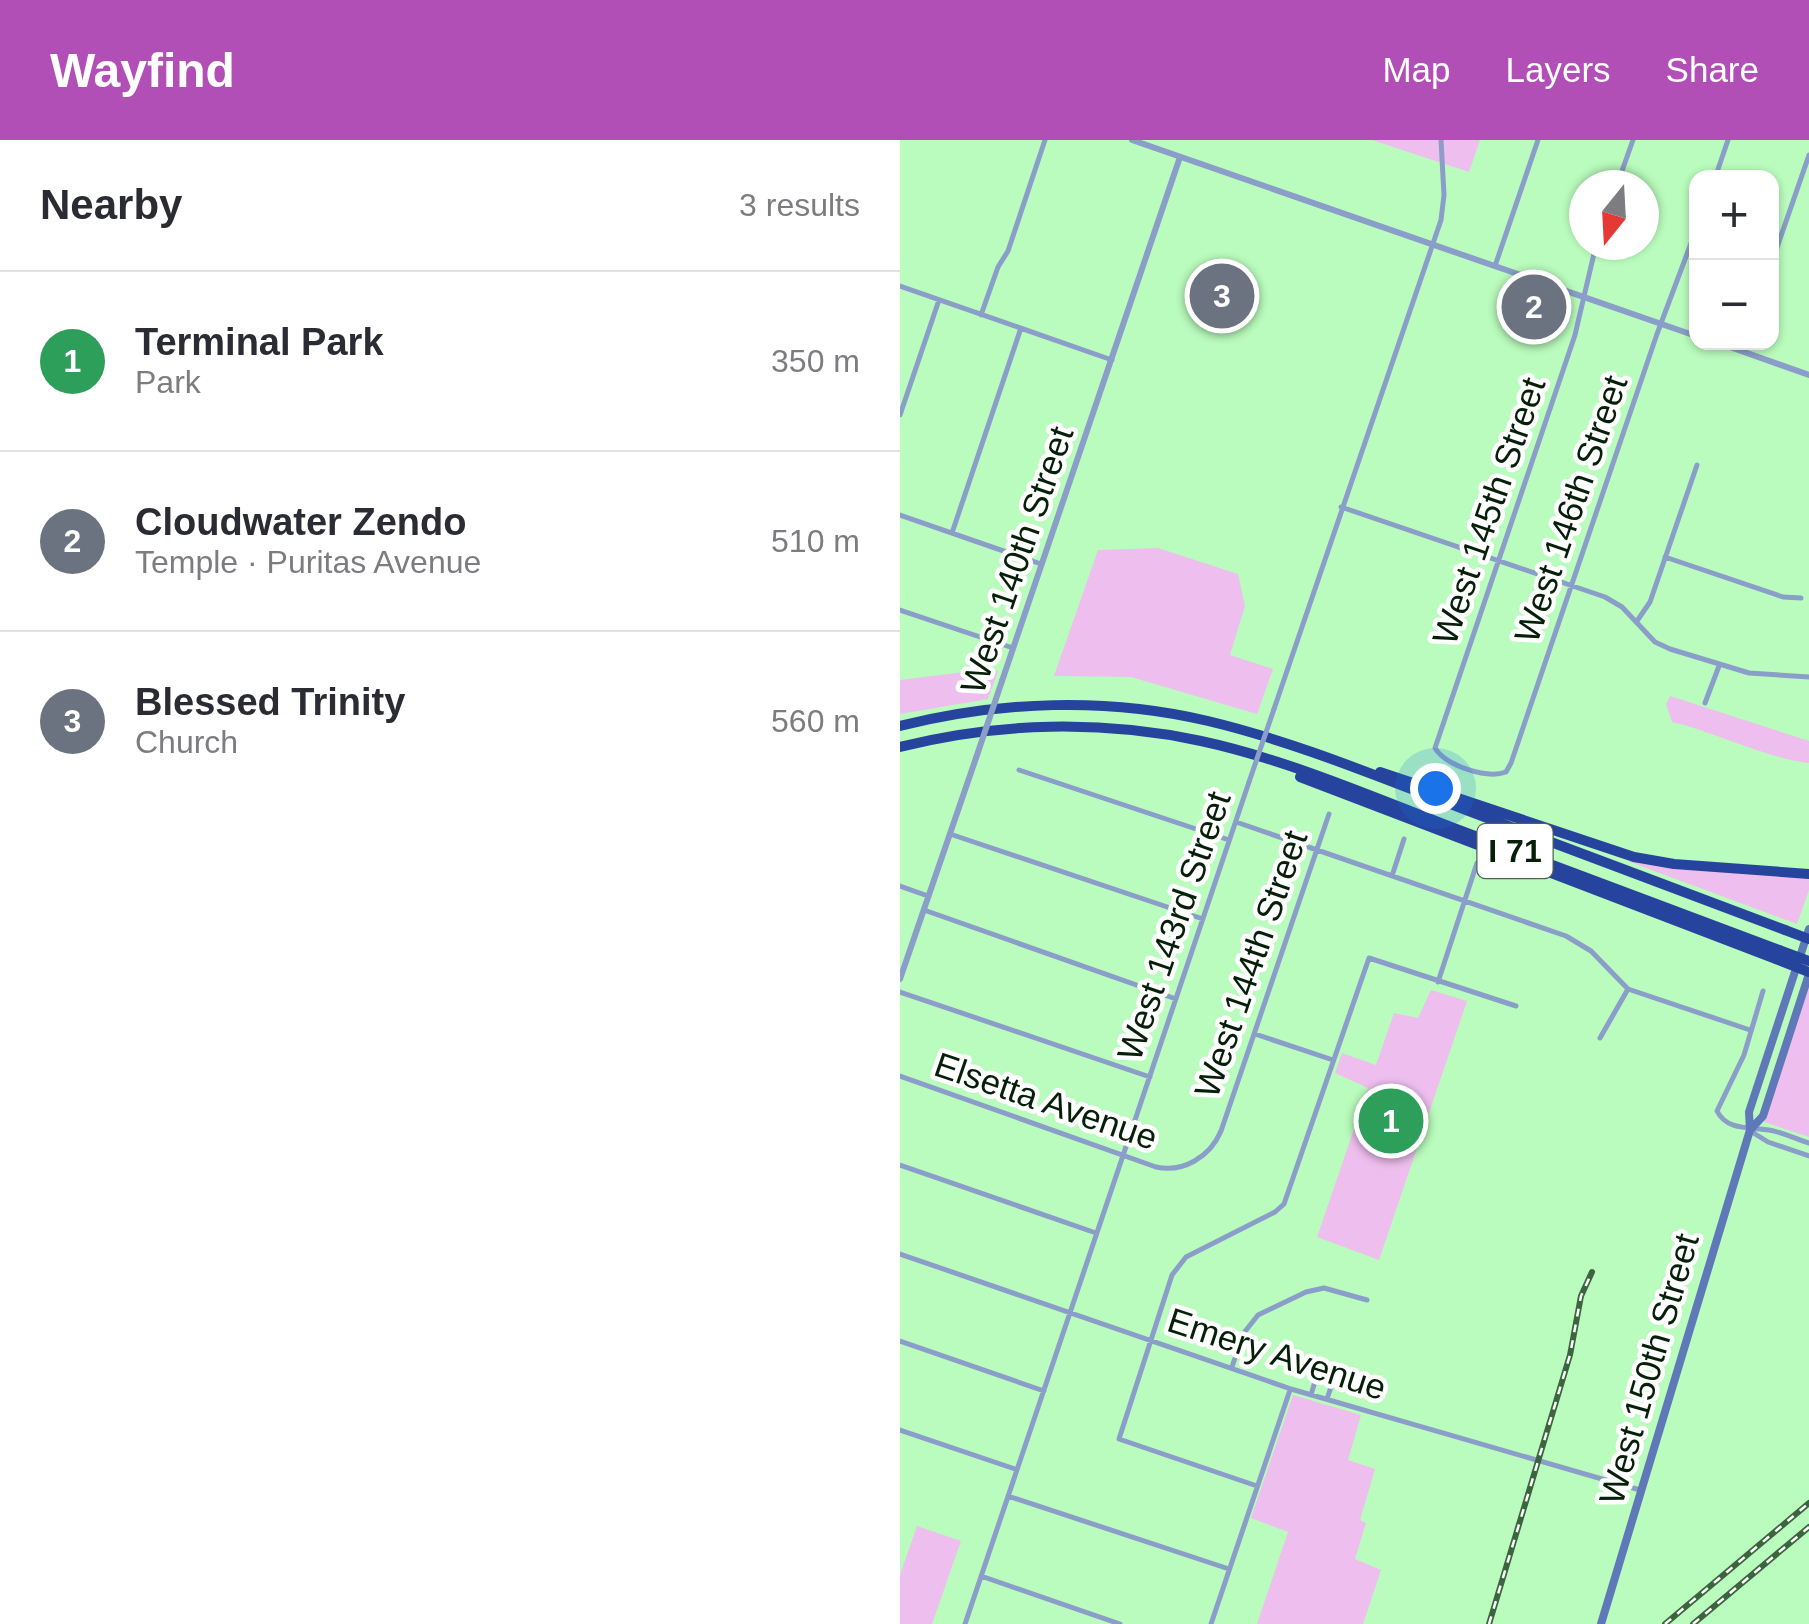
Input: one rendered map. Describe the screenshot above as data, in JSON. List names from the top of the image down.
{
  "streets": {
    "highway": ["I 71"],
    "main road": ["West 150th Street"],
    "street": [
      "West 146th Street",
      "West 145th Street",
      "West 140th Street",
      "West 143rd Street",
      "West 144th Street",
      "Elsetta Avenue",
      "Emery Avenue"
    ]
  },
  "crossings": [
    ["West 146th Street", "West 145th Street"],
    ["West 143rd Street", "Elsetta Avenue"],
    ["West 143rd Street", "Emery Avenue"],
    ["West 144th Street", "Elsetta Avenue"],
    ["Emery Avenue", "West 150th Street"]
  ],
  "north": "bottom",
  "page": {
    "header": "Wayfind",
    "nav": ["Map", "Layers", "Share"],
    "heading": ["Nearby", "3 results"],
    "map_buttons": ["+", "−"],
    "pins": ["3", "2", "1"],
    "list": [
      {
        "mark": "1",
        "name": "Terminal Park",
        "note": "Park",
        "value": "350 m"
      },
      {
        "mark": "2",
        "name": "Cloudwater Zendo",
        "note": "Temple · Puritas Avenue",
        "value": "510 m"
      },
      {
        "mark": "3",
        "name": "Blessed Trinity",
        "note": "Church",
        "value": "560 m"
      }
    ]
  }
}
